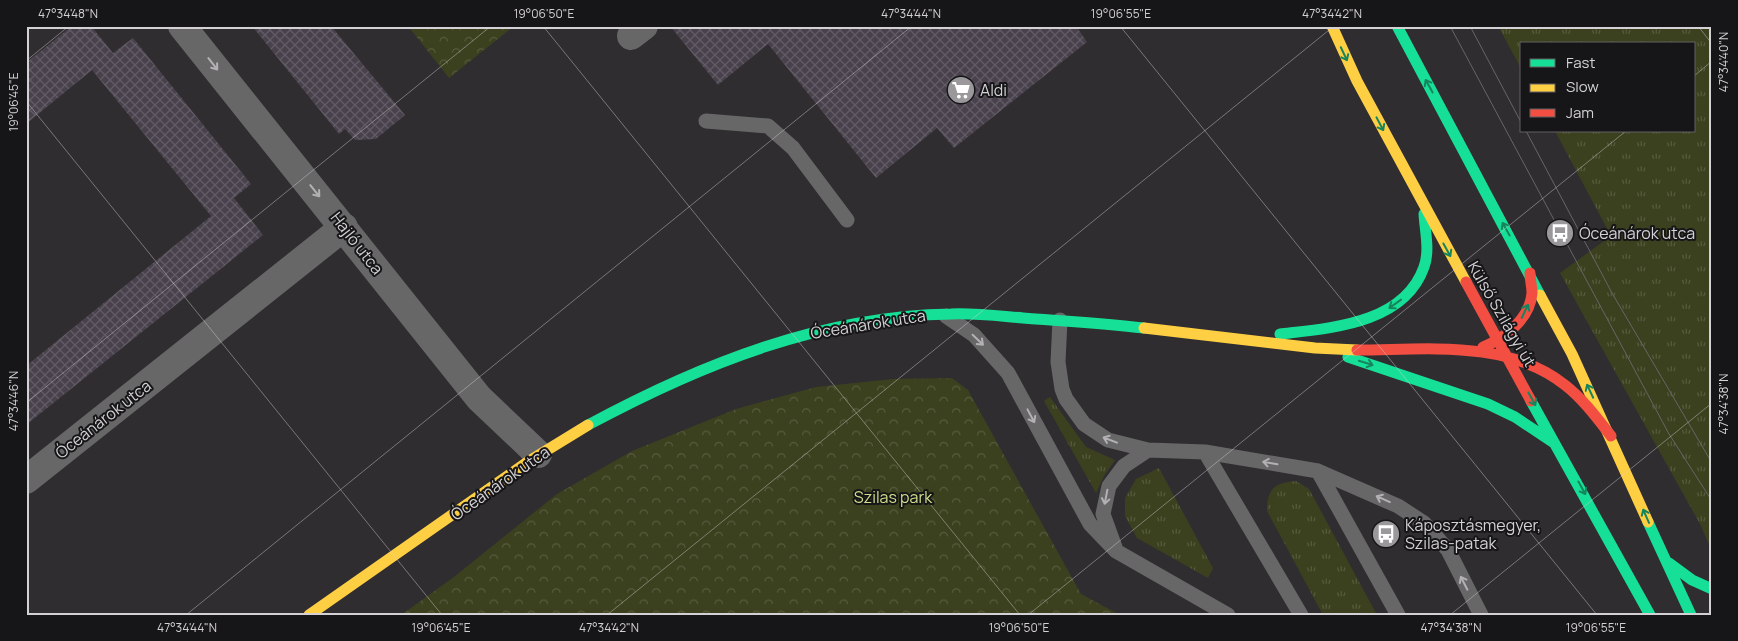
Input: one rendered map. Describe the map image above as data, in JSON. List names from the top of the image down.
{
  "streets": {
    "street": ["Hajló utca", "Külső Szilágyi út", "Óceánárok utca"]
  },
  "crossings": [
    ["Hajló utca", "Óceánárok utca"],
    ["Külső Szilágyi út", "Óceánárok utca"]
  ],
  "one_way": ["Hajló utca"],
  "parks": ["Szilas park"],
  "places": {
    "supermarket": ["Aldi"],
    "bus stop": ["Óceánárok utca", "Káposztásmegyer, Szilas-patak"]
  },
  "legend": ["Fast", "Slow", "Jam"],
  "coordinates": [
    "47°34'48\"N",
    "19°06'50\"E",
    "47°34'44\"N",
    "19°06'55\"E",
    "47°34'42\"N",
    "47°34'40\"N",
    "19°06'45\"E",
    "47°34'46\"N",
    "47°34'38\"N"
  ]
}
